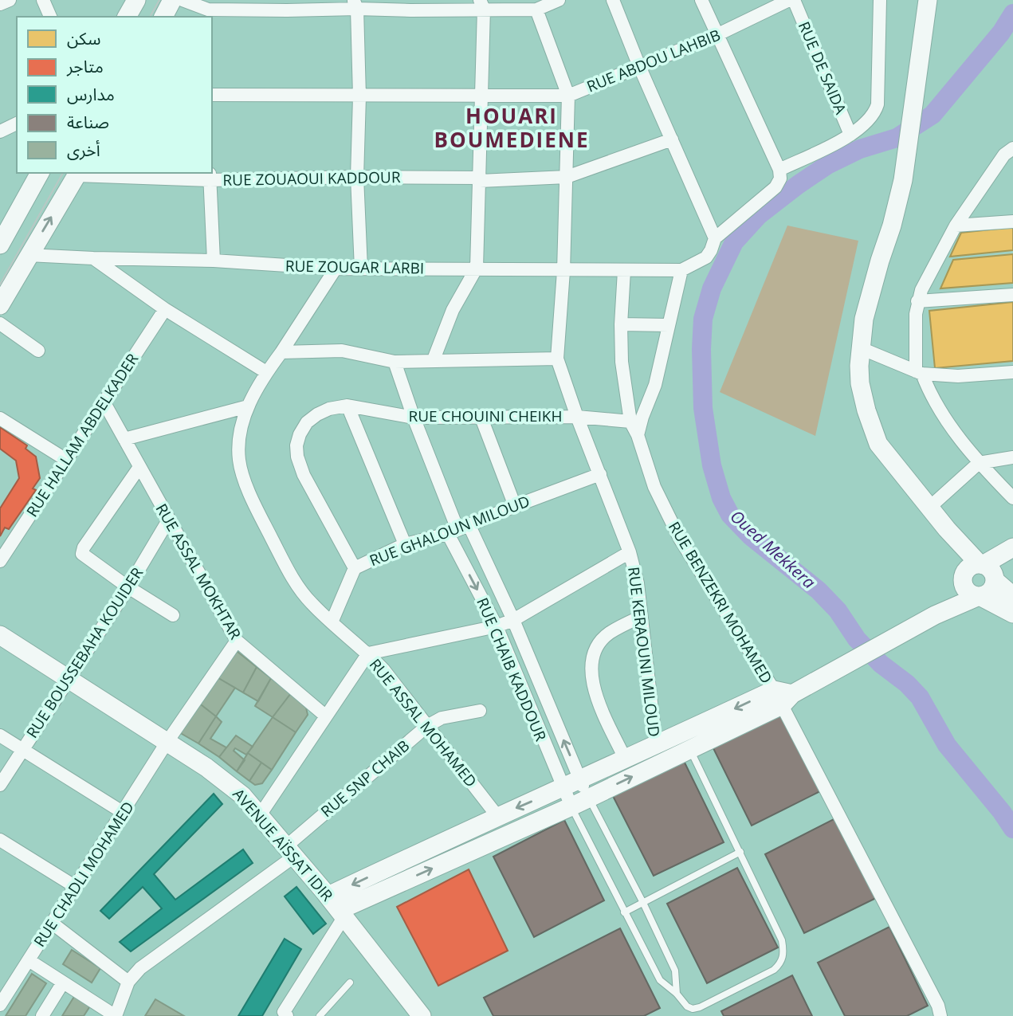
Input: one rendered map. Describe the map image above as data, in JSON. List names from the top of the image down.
{
  "streets": {
    "street": [
      "RUE ABDOU LAHBIB",
      "RUE DE SAIDA",
      "RUE ZOUAOUI KADDOUR",
      "RUE ZOUGAR LARBI",
      "RUE CHOUINI CHEIKH",
      "RUE HALLAM ABDELKADER",
      "RUE GHALOUN MILOUD",
      "RUE ASSAL MOKHTAR",
      "RUE BENZEKRI MOHAMED",
      "RUE KERAOUNI MILOUD",
      "RUE BOUSSEBAHA KOUIDER",
      "RUE CHAIB KADDOUR",
      "RUE ASSAL MOHAMED",
      "RUE SNP CHAIB",
      "AVENUE AÏSSAT IDIR",
      "RUE CHADLI MOHAMED"
    ]
  },
  "crossings": [
    ["RUE ABDOU LAHBIB", "RUE KERAOUNI MILOUD"],
    ["RUE ZOUAOUI KADDOUR", "RUE KERAOUNI MILOUD"],
    ["RUE ZOUGAR LARBI", "RUE BENZEKRI MOHAMED"],
    ["RUE ZOUGAR LARBI", "RUE KERAOUNI MILOUD"],
    ["RUE ZOUGAR LARBI", "RUE ASSAL MOHAMED"],
    ["RUE CHOUINI CHEIKH", "RUE GHALOUN MILOUD"],
    ["RUE CHOUINI CHEIKH", "RUE BENZEKRI MOHAMED"],
    ["RUE CHOUINI CHEIKH", "RUE KERAOUNI MILOUD"],
    ["RUE CHOUINI CHEIKH", "RUE CHAIB KADDOUR"],
    ["RUE HALLAM ABDELKADER", "RUE ASSAL MOKHTAR"],
    ["RUE GHALOUN MILOUD", "RUE KERAOUNI MILOUD"],
    ["RUE GHALOUN MILOUD", "RUE CHAIB KADDOUR"],
    ["RUE GHALOUN MILOUD", "RUE ASSAL MOHAMED"],
    ["RUE ASSAL MOKHTAR", "RUE BOUSSEBAHA KOUIDER"],
    ["RUE ASSAL MOKHTAR", "RUE CHADLI MOHAMED"],
    ["RUE BOUSSEBAHA KOUIDER", "AVENUE AÏSSAT IDIR"],
    ["RUE ASSAL MOHAMED", "RUE SNP CHAIB"],
    ["RUE SNP CHAIB", "AVENUE AÏSSAT IDIR"],
    ["AVENUE AÏSSAT IDIR", "RUE CHADLI MOHAMED"]
  ],
  "districts": ["HOUARI BOUMEDIENE"],
  "water": ["Oued Mekkera"],
  "legend": [
    "سكن",
    "متاجر",
    "مدارس",
    "صناعة",
    "أخرى"
  ]
}
